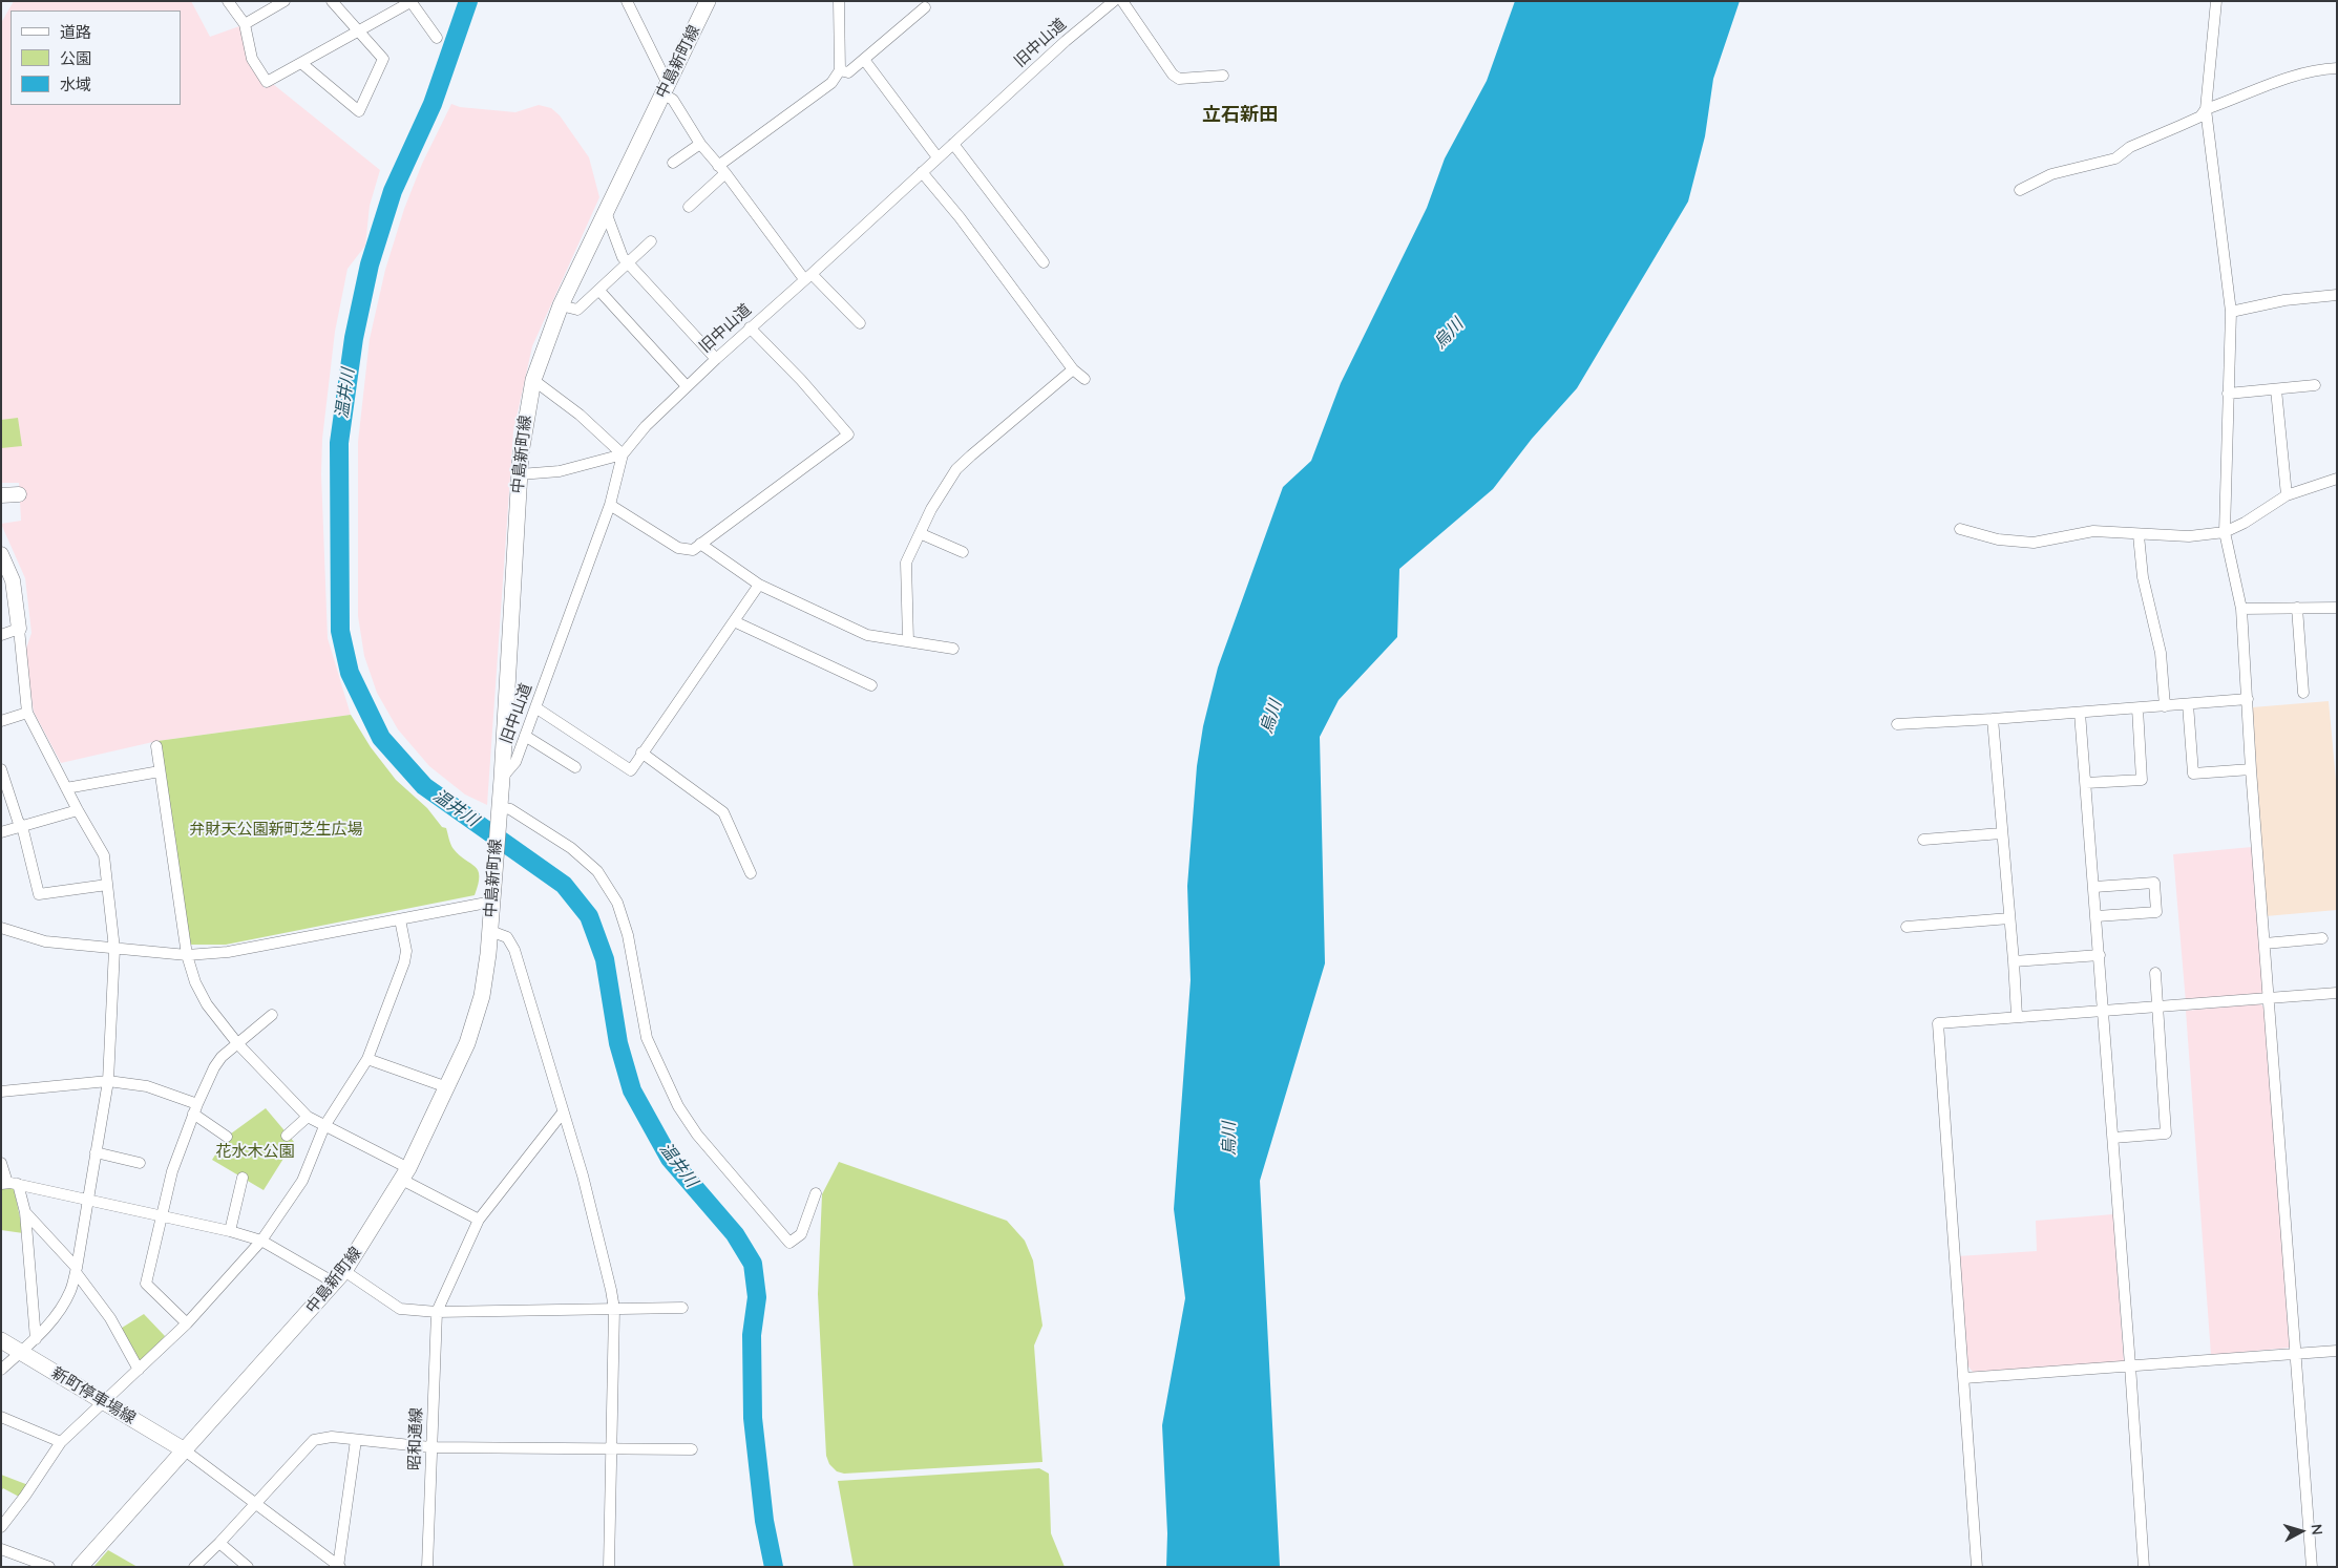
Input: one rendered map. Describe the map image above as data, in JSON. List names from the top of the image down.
{
  "streets": {
    "main road": ["中島新町線", "新町停車場線"],
    "street": ["旧中山道", "昭和通線"]
  },
  "crossings": [
    ["旧中山道", "中島新町線"],
    ["中島新町線", "新町停車場線"]
  ],
  "districts": ["立石新田"],
  "water": ["烏川", "温井川"],
  "parks": ["弁財天公園新町芝生広場", "花水木公園"],
  "legend": ["道路", "公園", "水域"],
  "north": "right"
}
